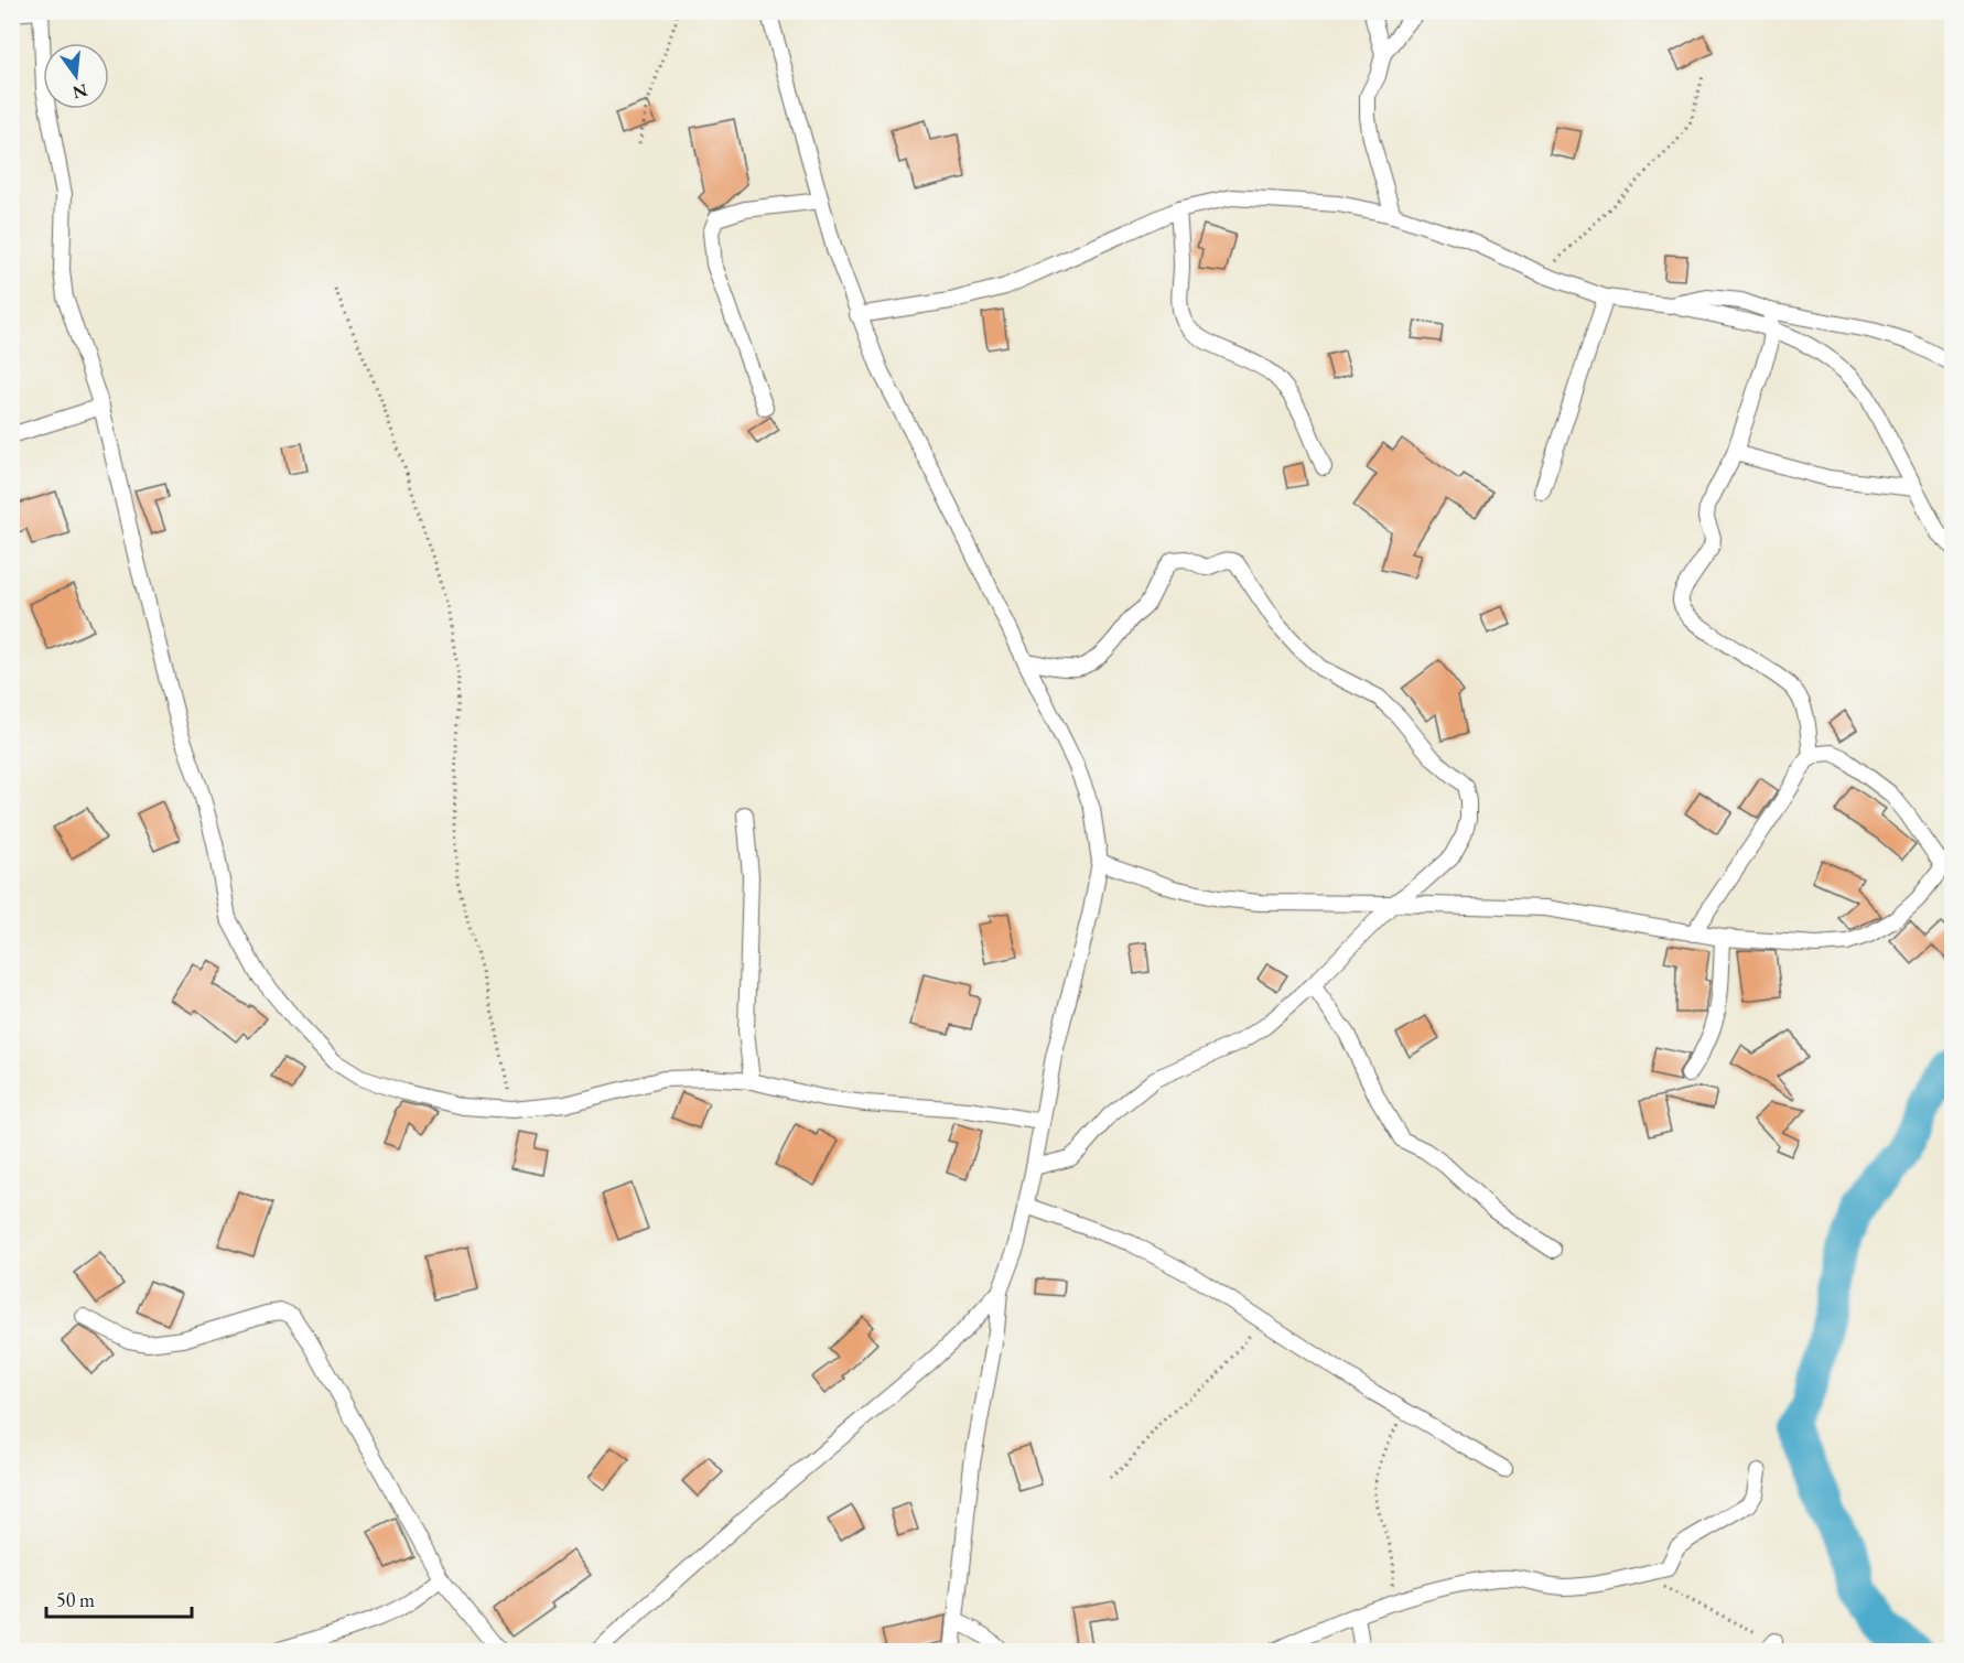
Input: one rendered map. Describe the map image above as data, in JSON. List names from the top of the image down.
{
  "scale_bar": "50 m",
  "north": "bottom"
}
